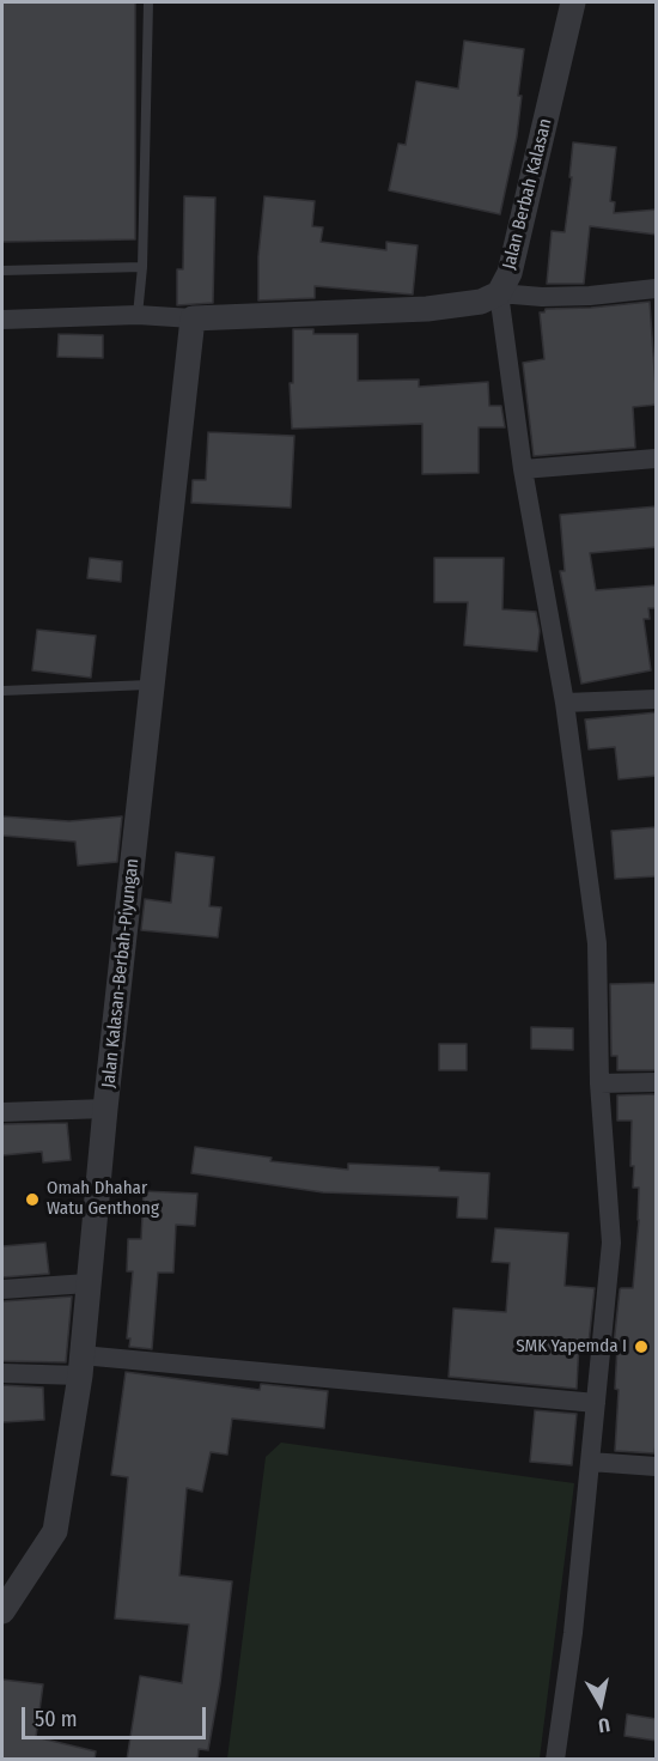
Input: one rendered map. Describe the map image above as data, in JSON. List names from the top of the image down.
{
  "streets": {
    "street": ["Jalan Berbah Kalasan", "Jalan Kalasan-Berbah-Piyungan"]
  },
  "crossings": [
    ["Jalan Berbah Kalasan", "Jalan Kalasan-Berbah-Piyungan"]
  ],
  "places": ["Omah Dhahar Watu Genthong", "SMK Yapemda I"],
  "scale_bar": "50 m",
  "north": "bottom"
}
